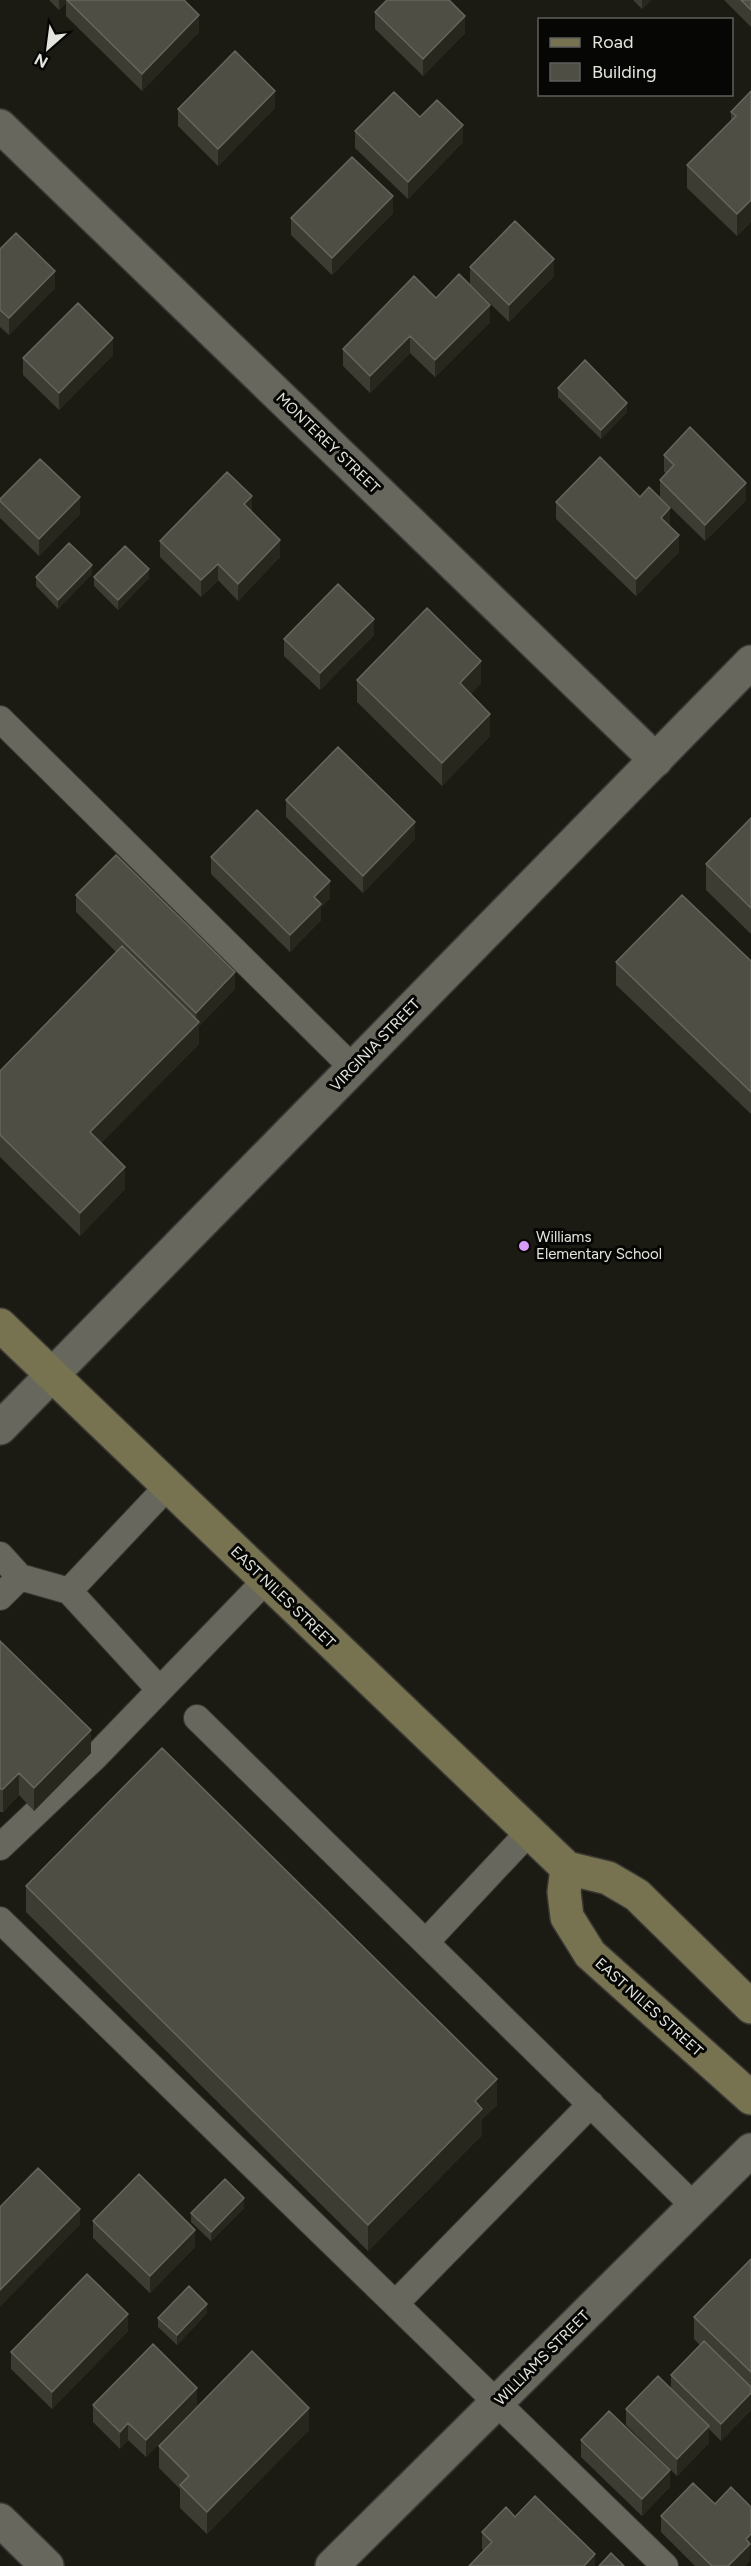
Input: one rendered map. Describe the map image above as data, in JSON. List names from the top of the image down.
{
  "streets": {
    "main road": ["EAST NILES STREET"],
    "street": ["MONTEREY STREET", "VIRGINIA STREET", "WILLIAMS STREET"]
  },
  "crossings": [
    ["MONTEREY STREET", "VIRGINIA STREET"],
    ["VIRGINIA STREET", "EAST NILES STREET"]
  ],
  "places": ["Williams Elementary School"],
  "legend": ["Road", "Building"],
  "north": "bottom left"
}
